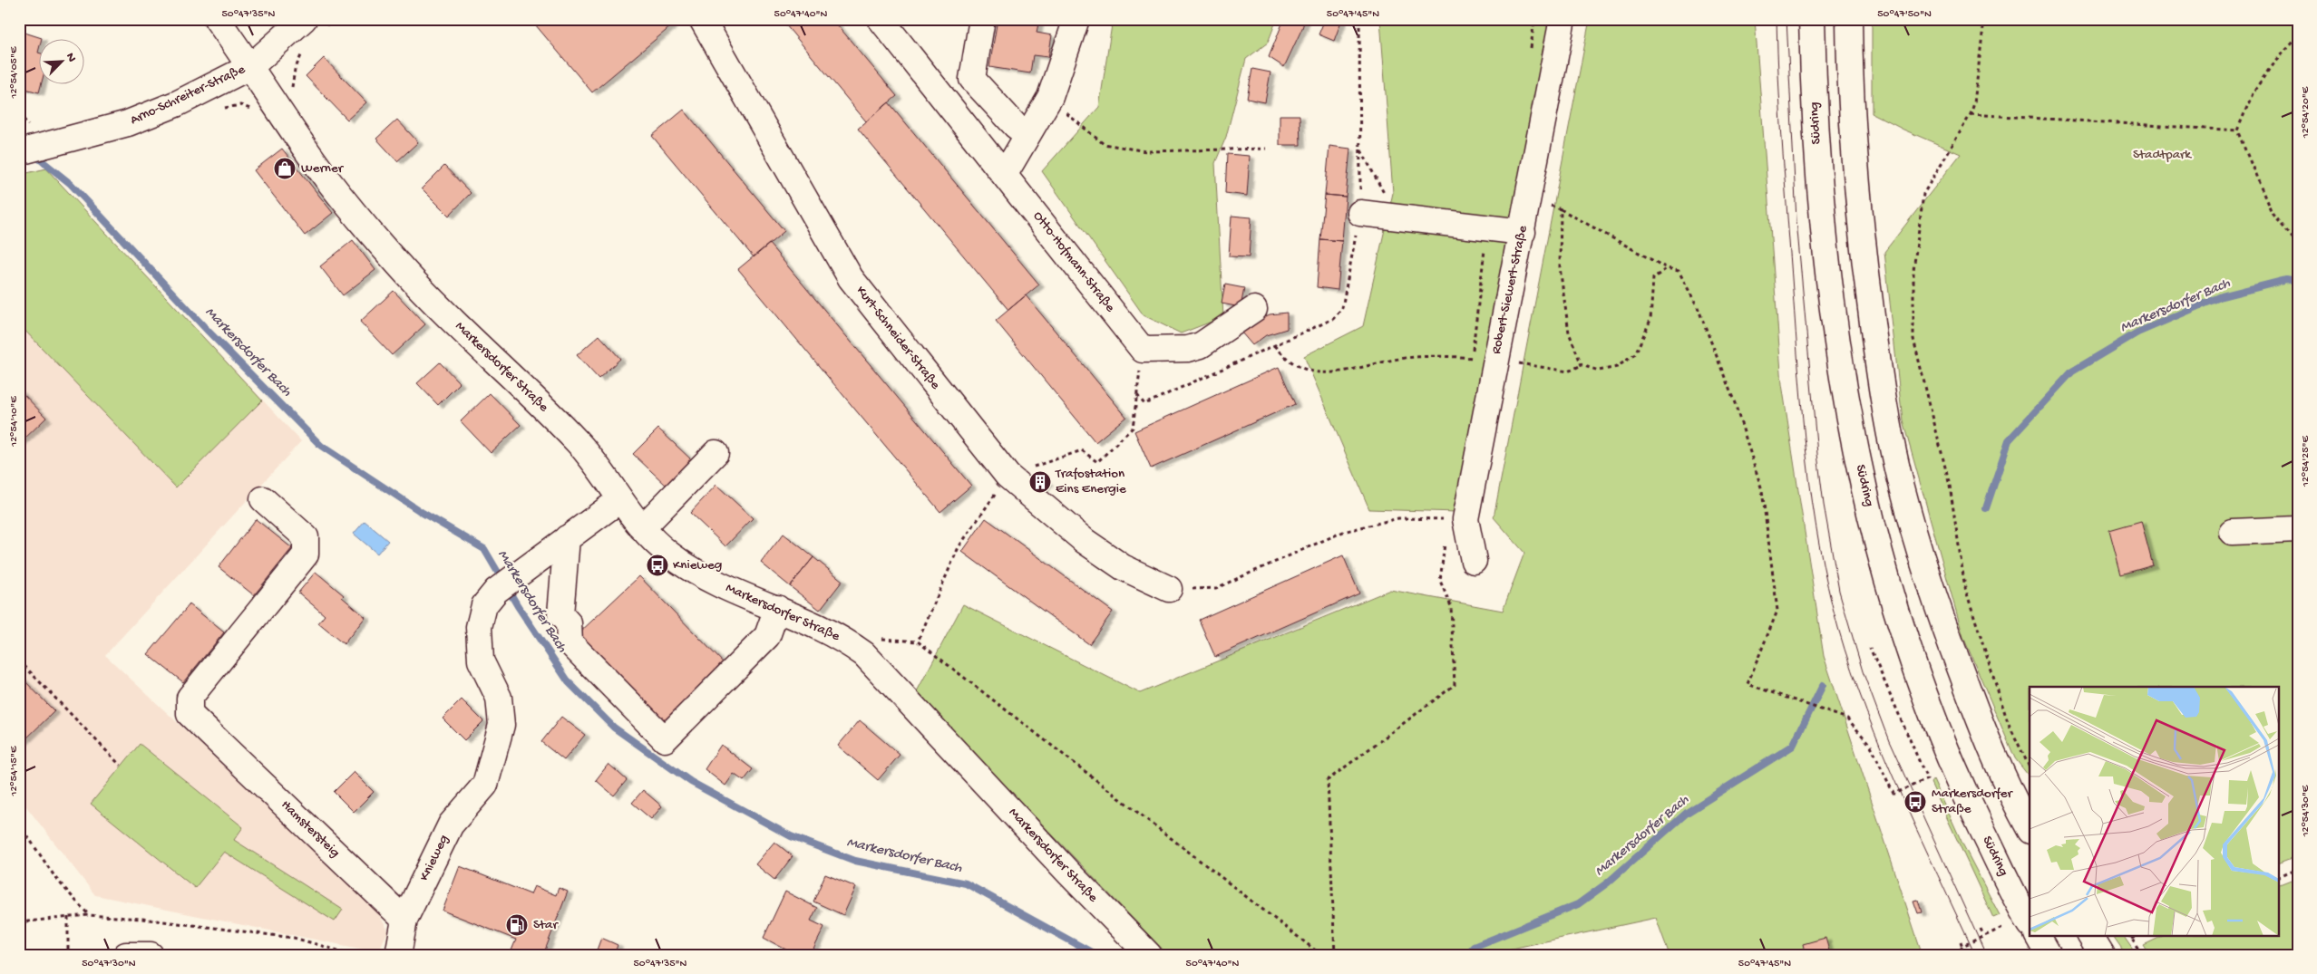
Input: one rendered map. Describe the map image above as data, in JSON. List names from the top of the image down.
{
  "streets": {
    "street": [
      "Arno-Schreiter-Straße",
      "Südring",
      "Otto-Hofmann-Straße",
      "Robert-Siewert-Straße",
      "Kurt-Schneider-Straße",
      "Markersdorfer Straße",
      "Hamstersteig",
      "Knieweg"
    ]
  },
  "crossings": [
    ["Arno-Schreiter-Straße", "Markersdorfer Straße"],
    ["Markersdorfer Straße", "Knieweg"],
    ["Hamstersteig", "Knieweg"]
  ],
  "water": ["Markersdorfer Bach"],
  "parks": ["Stadtpark"],
  "places": {
    "shop": ["Werner"],
    "building": ["Trafostation Eins Energie"],
    "bus stop": ["Knieweg", "Markersdorfer Straße"],
    "fuel station": ["Star"]
  },
  "north": "top right",
  "coordinates": [
    "50°47'35\"N",
    "50°47'40\"N",
    "50°47'45\"N",
    "50°47'50\"N",
    "12°54'05\"E",
    "12°54'20\"E",
    "12°54'10\"E",
    "12°54'25\"E",
    "12°54'15\"E",
    "12°54'30\"E",
    "50°47'30\"N"
  ]
}
